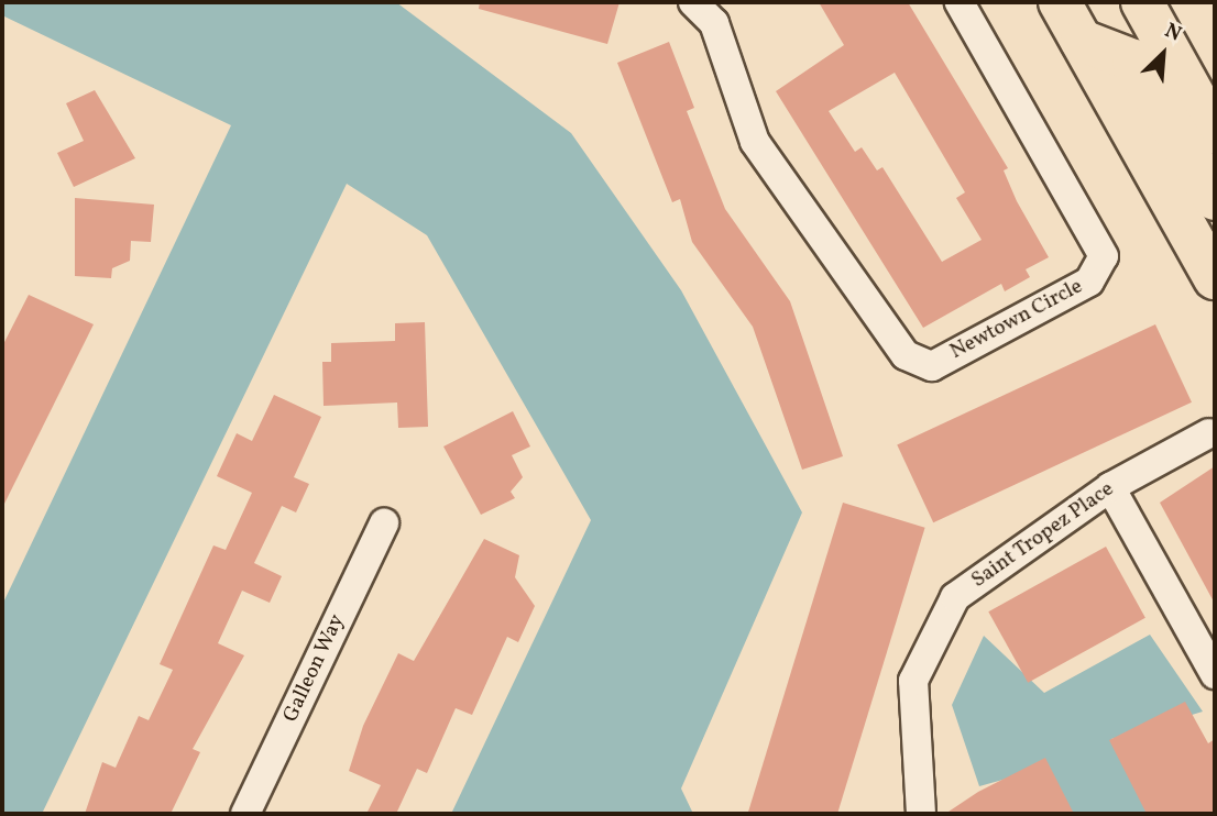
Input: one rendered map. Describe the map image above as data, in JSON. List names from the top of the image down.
{
  "streets": {
    "street": ["Newtown Circle", "Saint Tropez Place", "Galleon Way"]
  },
  "north": "top right"
}
